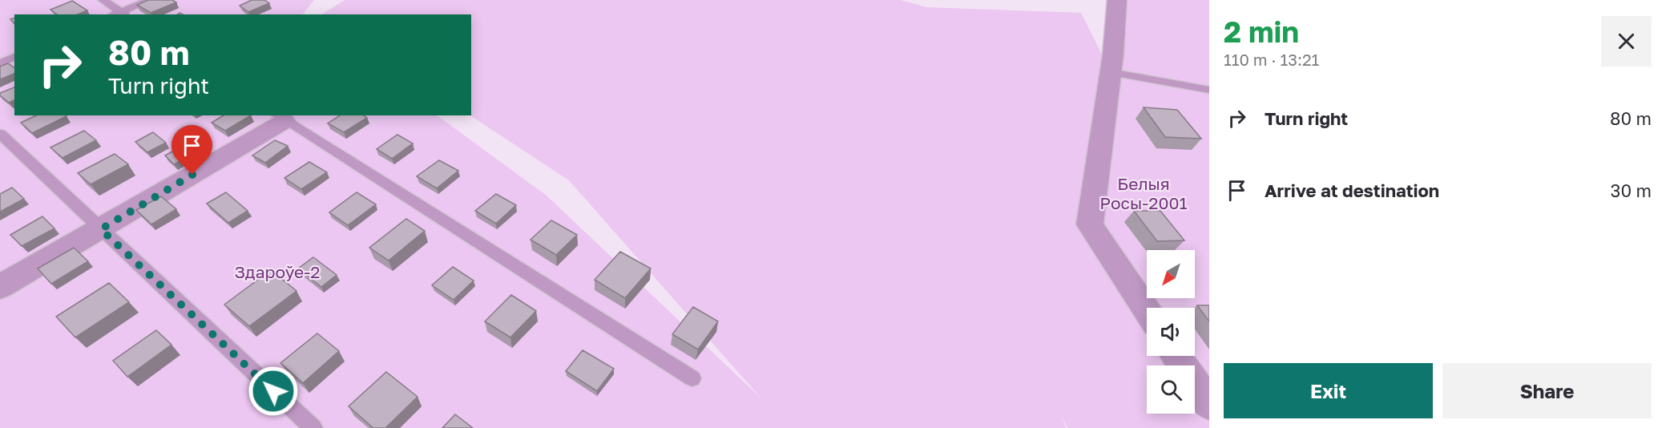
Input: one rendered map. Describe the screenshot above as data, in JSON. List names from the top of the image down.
{
  "parks": ["Белыя Росы-2001", "Здароўе-2"],
  "north": "bottom left",
  "page": {
    "heading": ["2 min", "110 m · 13:21"],
    "turn": ["80 m", "Turn right"],
    "list": [
      {
        "name": "Turn right",
        "value": "80 m"
      },
      {
        "name": "Arrive at destination",
        "value": "30 m"
      }
    ],
    "buttons": ["Exit", "Share"]
  }
}
